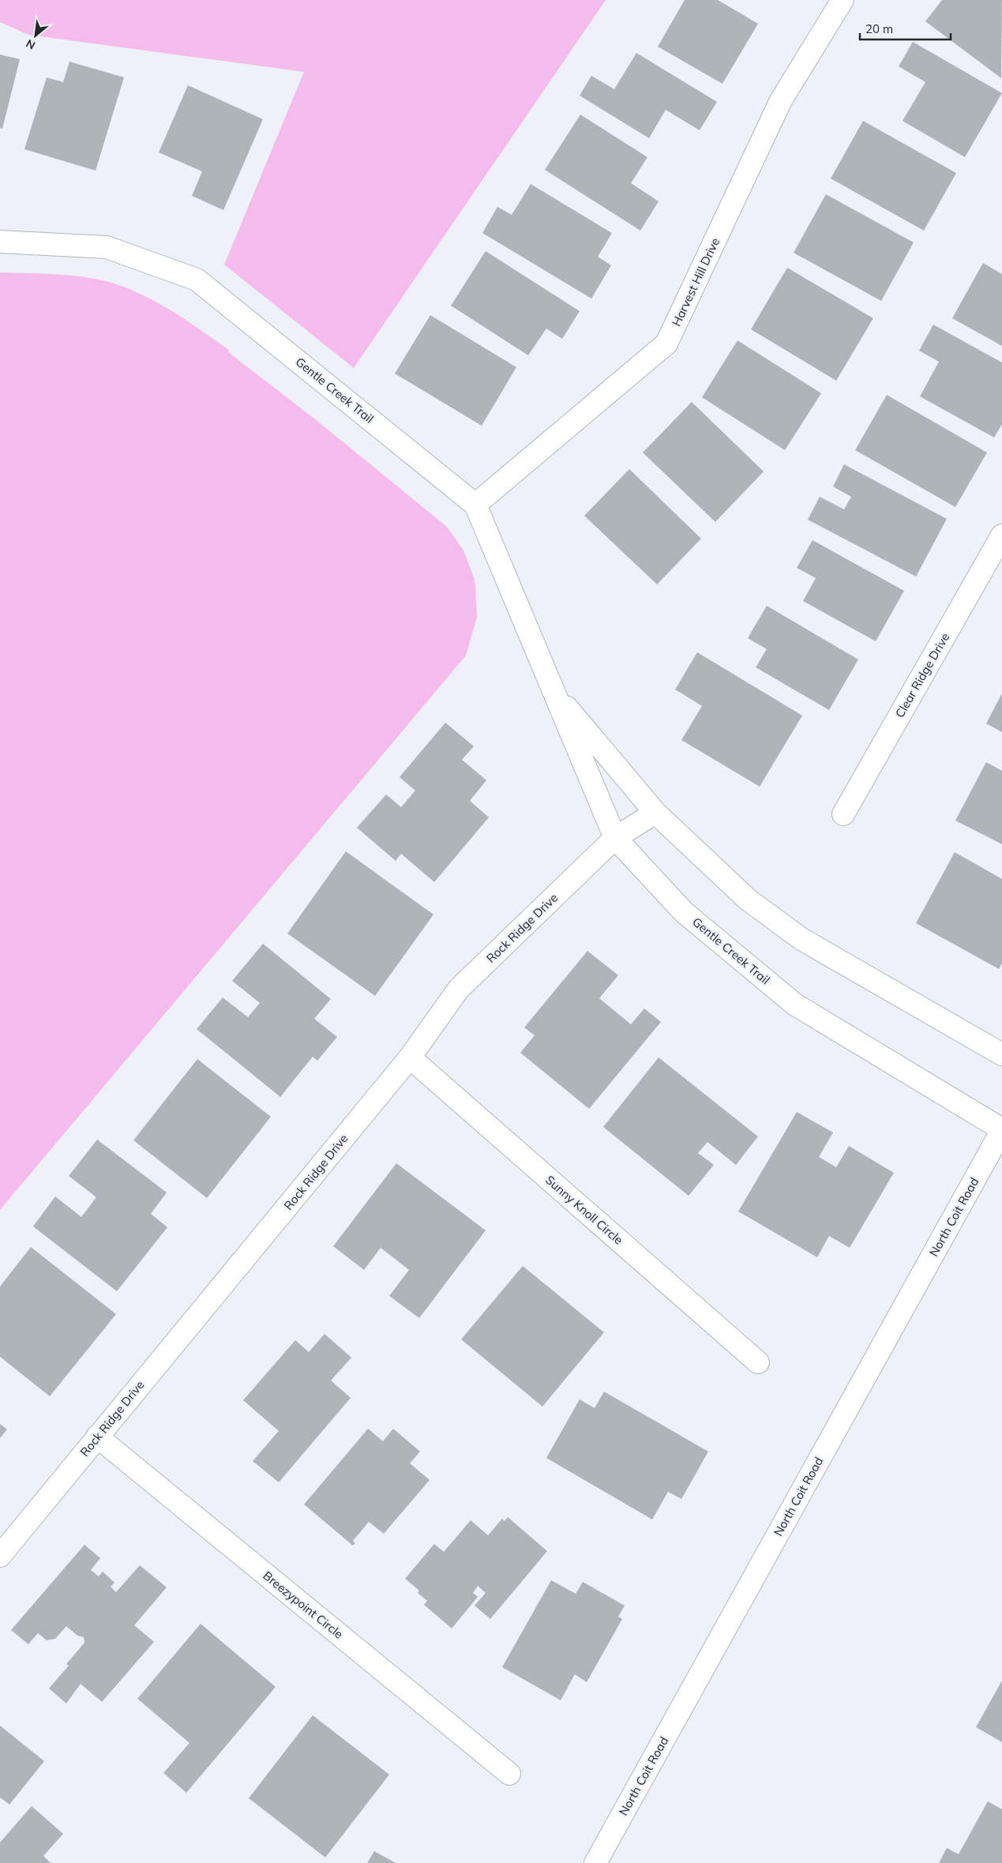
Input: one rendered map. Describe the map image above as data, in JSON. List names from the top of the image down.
{
  "streets": {
    "street": [
      "Harvest Hill Drive",
      "Gentle Creek Trail",
      "Clear Ridge Drive",
      "Rock Ridge Drive",
      "Sunny Knoll Circle",
      "North Coit Road",
      "Breezypoint Circle"
    ]
  },
  "crossings": [
    ["Harvest Hill Drive", "Gentle Creek Trail"],
    ["Gentle Creek Trail", "Rock Ridge Drive"],
    ["Gentle Creek Trail", "North Coit Road"],
    ["Rock Ridge Drive", "Sunny Knoll Circle"],
    ["Rock Ridge Drive", "Breezypoint Circle"]
  ],
  "scale_bar": "20 m",
  "north": "bottom left"
}
